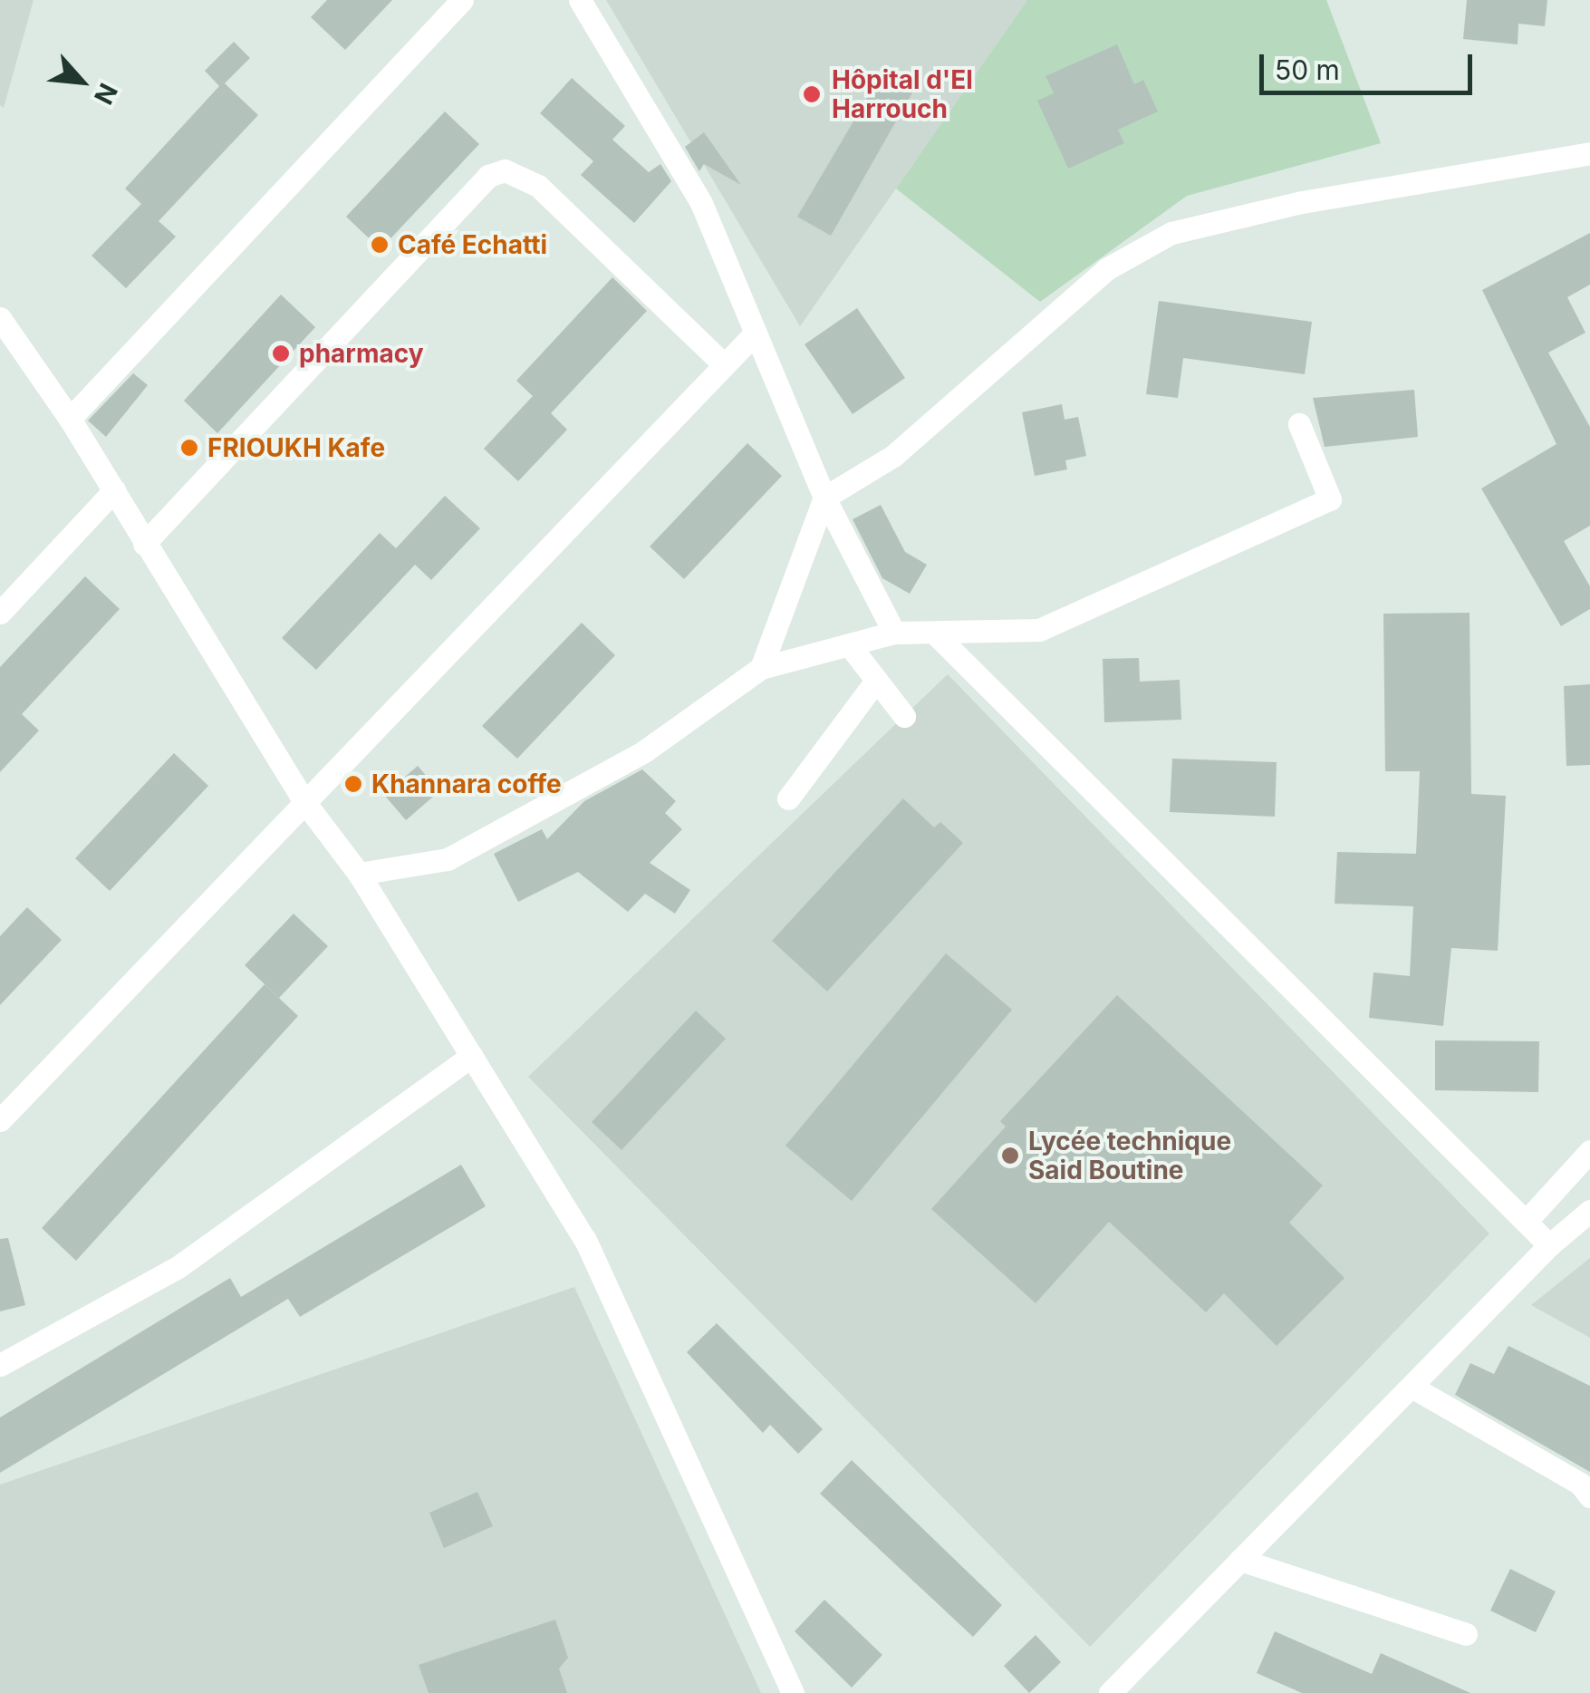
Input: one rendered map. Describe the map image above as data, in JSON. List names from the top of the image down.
{
  "places": [
    "Hôpital d'El Harrouch",
    "Café Echatti",
    "pharmacy",
    "FRIOUKH Kafe",
    "Khannara coffe",
    "Lycée technique Said Boutine"
  ],
  "scale_bar": "50 m",
  "north": "bottom right"
}
